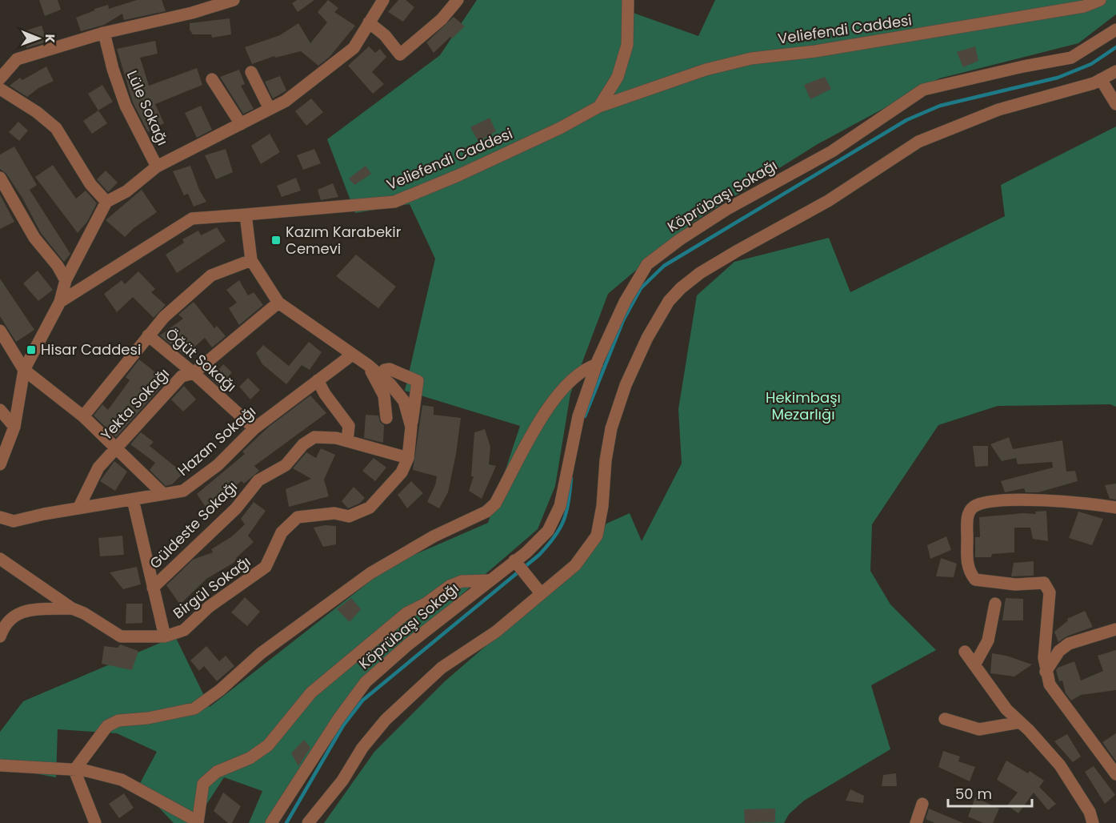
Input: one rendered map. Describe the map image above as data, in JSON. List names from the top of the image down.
{
  "streets": {
    "street": [
      "Veliefendi Caddesi",
      "Lüle Sokağı",
      "Köprübaşı Sokağı",
      "Öğüt Sokağı",
      "Yekta Sokağı",
      "Hazan Sokağı",
      "Güldeste Sokağı",
      "Birgül Sokağı"
    ]
  },
  "crossings": [
    ["Veliefendi Caddesi", "Birgül Sokağı"],
    ["Öğüt Sokağı", "Yekta Sokağı"],
    ["Öğüt Sokağı", "Hazan Sokağı"],
    ["Yekta Sokağı", "Hazan Sokağı"],
    ["Yekta Sokağı", "Birgül Sokağı"],
    ["Hazan Sokağı", "Birgül Sokağı"],
    ["Güldeste Sokağı", "Birgül Sokağı"]
  ],
  "parks": ["Hekimbaşı Mezarlığı"],
  "places": {
    "transit": ["Kazım Karabekir Cemevi", "Hisar Caddesi"]
  },
  "scale_bar": "50 m",
  "north": "right"
}
